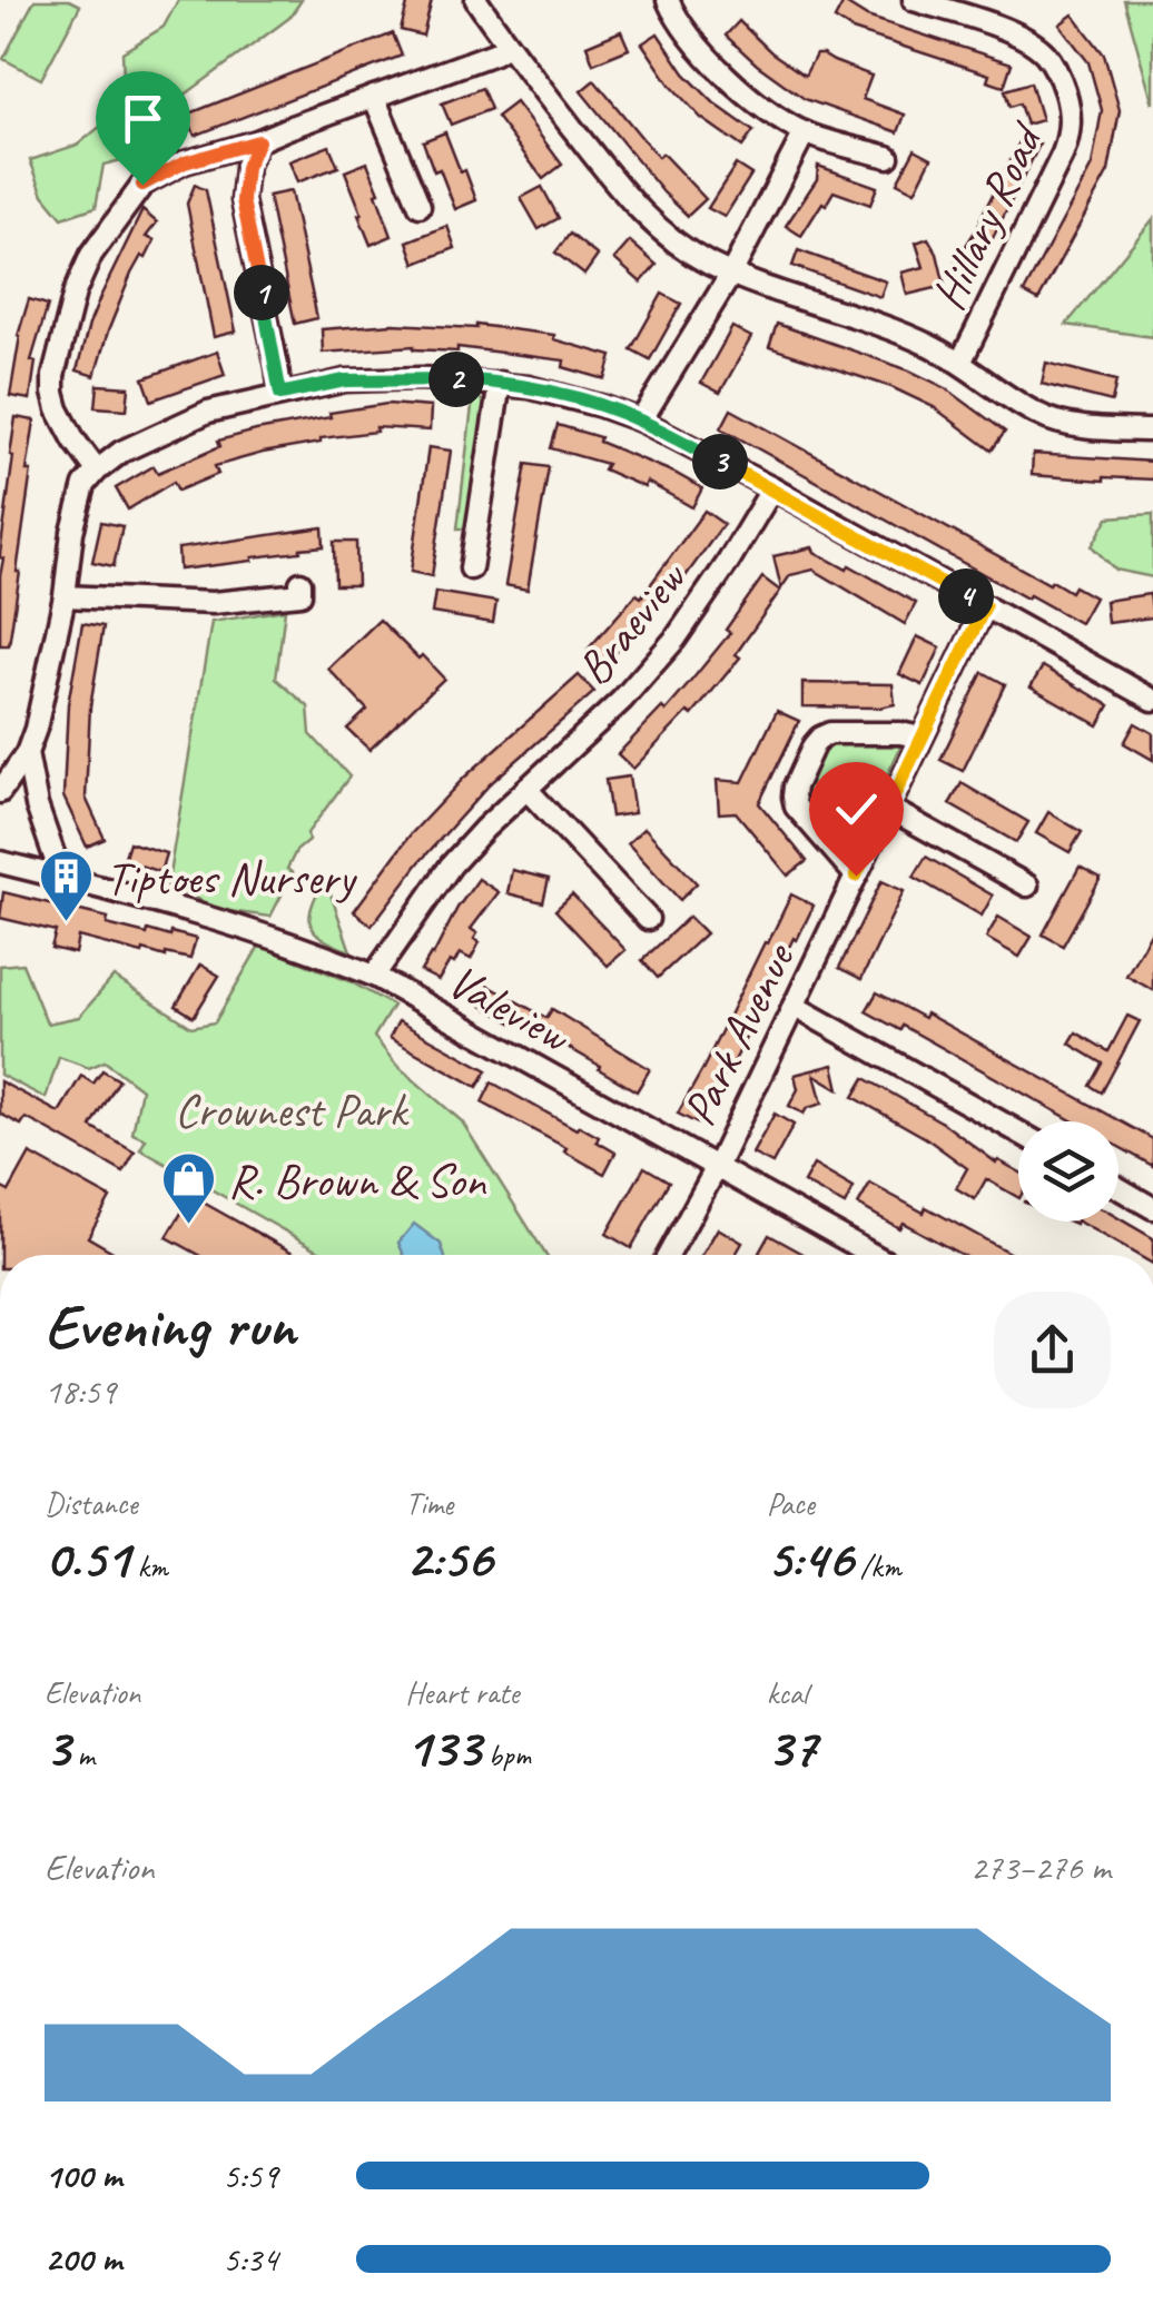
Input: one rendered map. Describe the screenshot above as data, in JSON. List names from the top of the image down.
{
  "streets": {
    "street": [
      "Hillary Road",
      "Braeview",
      "Valeview",
      "Park Avenue"
    ]
  },
  "crossings": [
    ["Braeview", "Valeview"],
    ["Valeview", "Park Avenue"]
  ],
  "parks": ["Crownest Park"],
  "places": {
    "building": ["Tiptoes Nursery"],
    "shop": ["R. Brown & Son"]
  },
  "page": {
    "pins": [
      "1",
      "2",
      "3",
      "4"
    ],
    "heading": ["Evening run", "18:59"],
    "stats": [
      ["Distance", "0.51 km"],
      ["Time", "2:56"],
      ["Pace", "5:46 /km"],
      ["Elevation", "3 m"],
      ["Heart rate", "133 bpm"],
      ["kcal", "37"]
    ],
    "chart": ["Elevation", "273–276 m"],
    "list": [
      {
        "name": "100 m",
        "note": "5:59"
      },
      {
        "name": "200 m",
        "note": "5:34"
      }
    ]
  }
}
